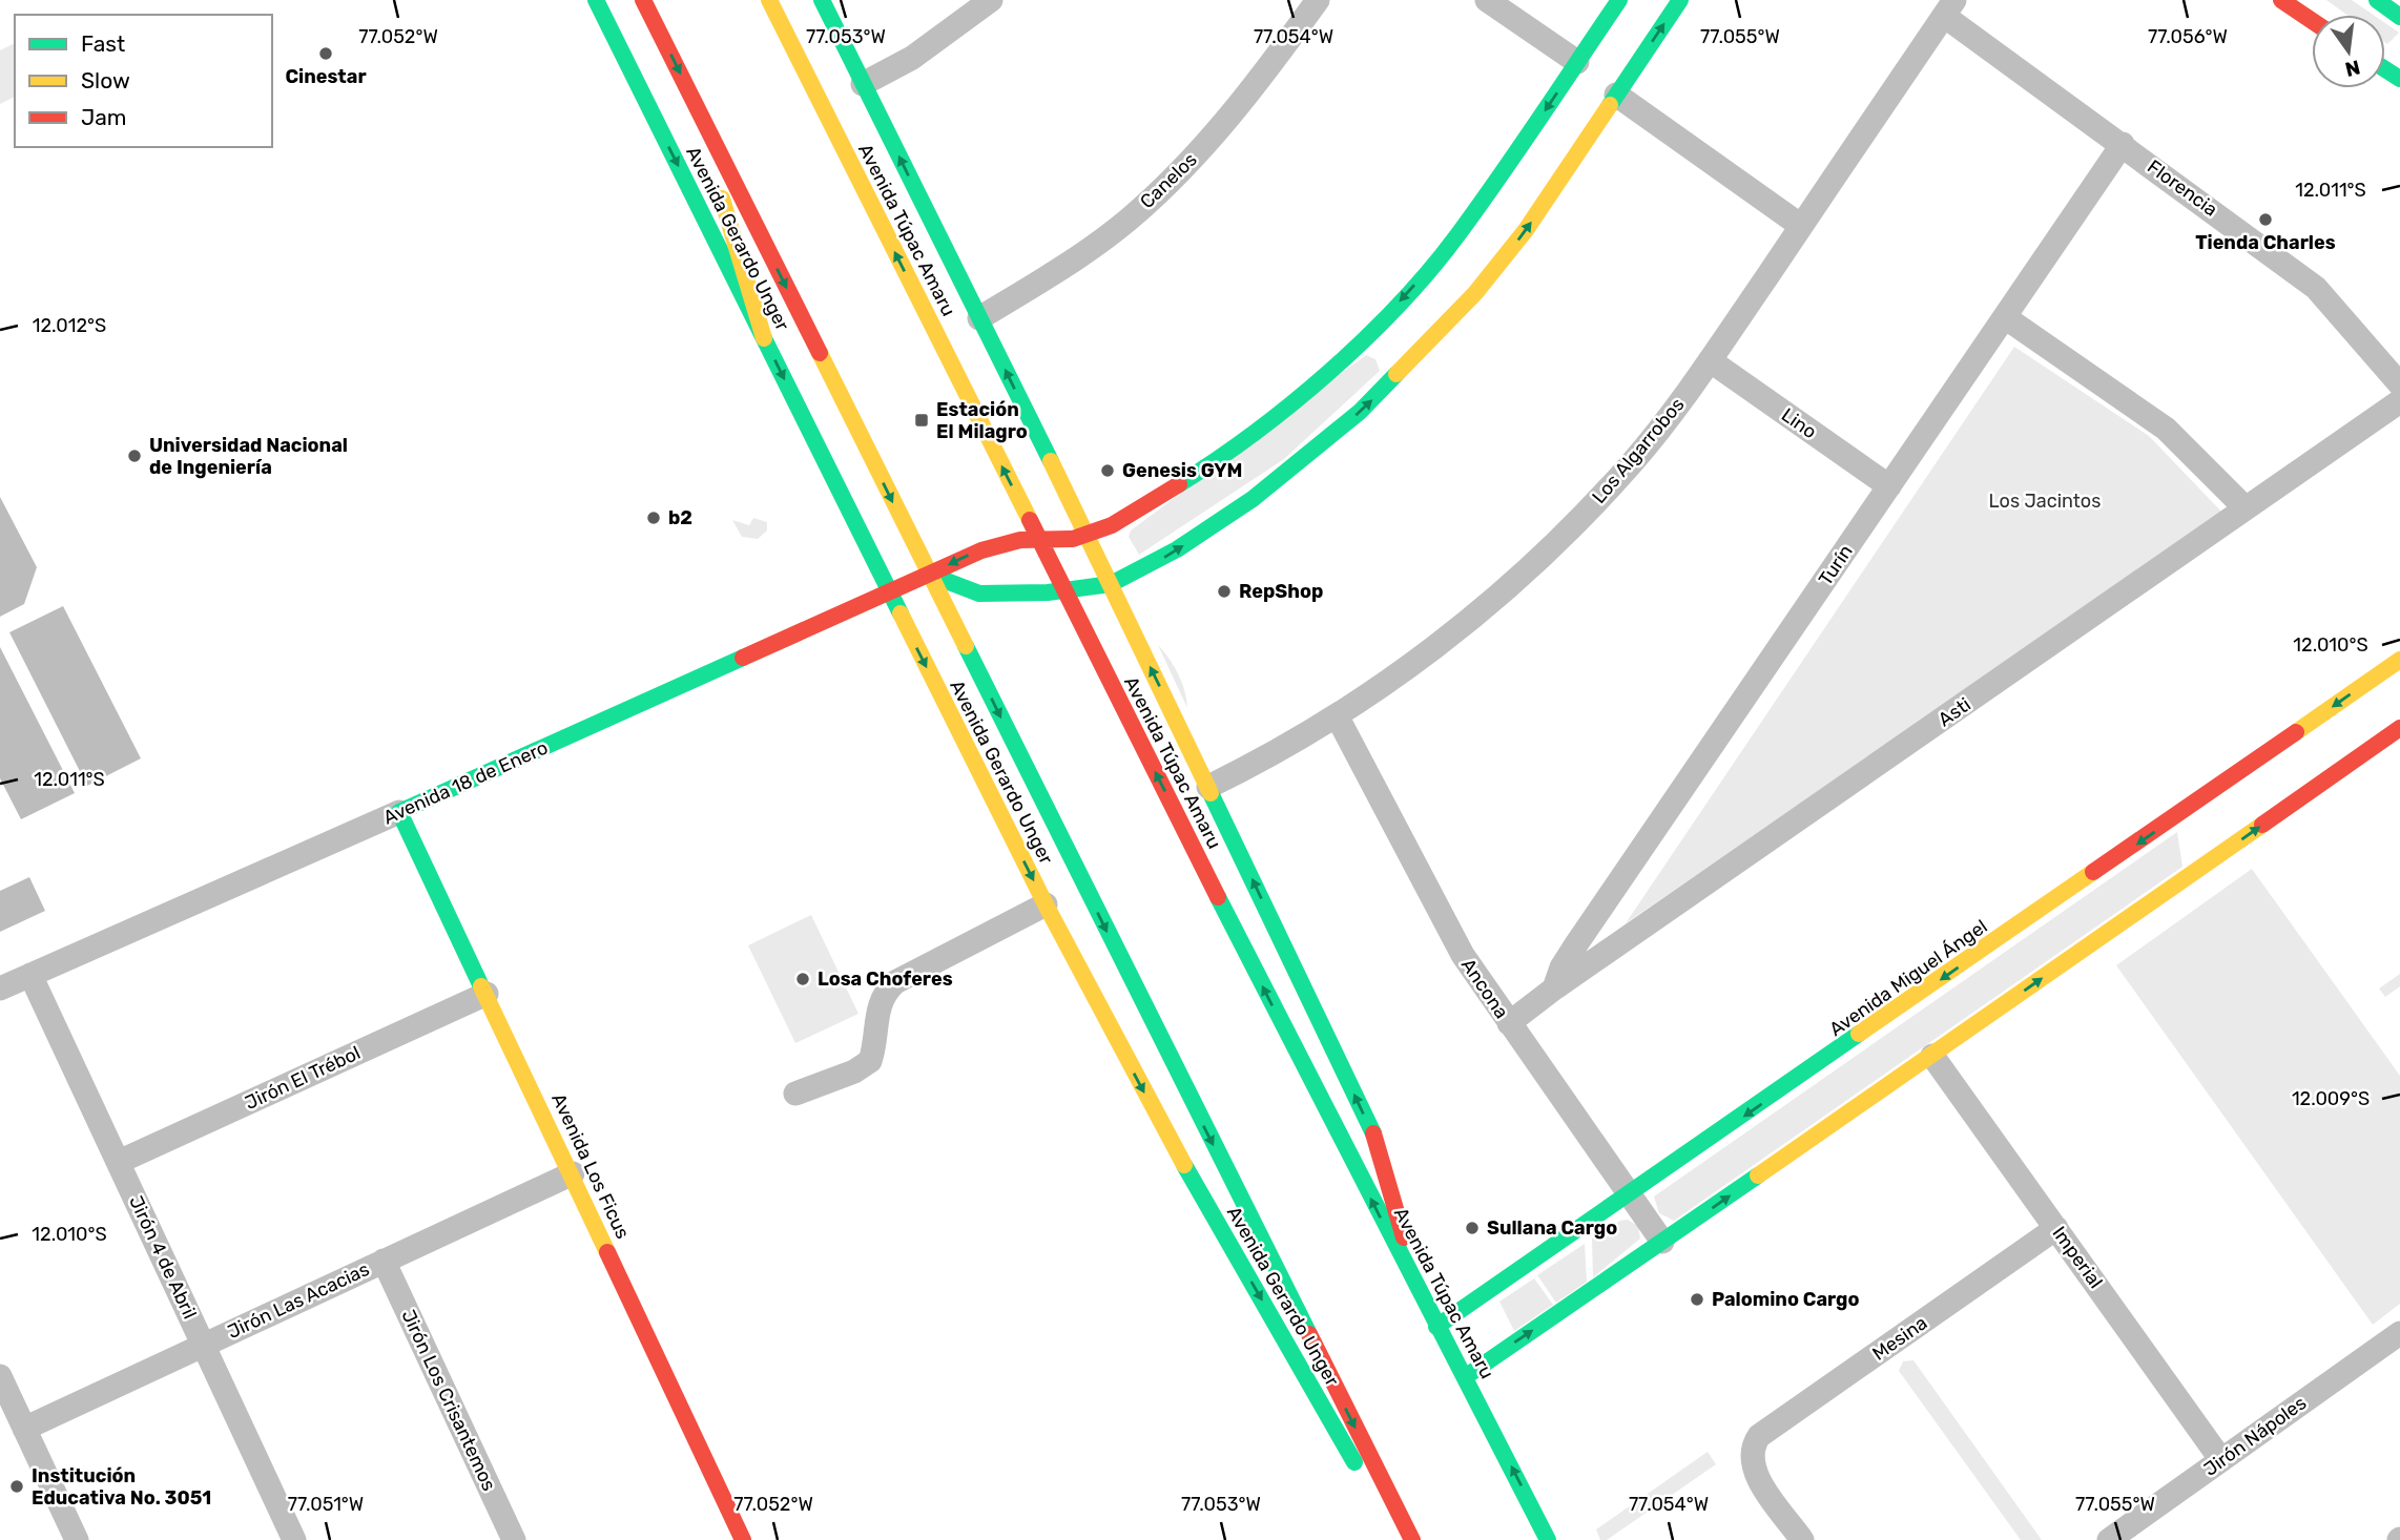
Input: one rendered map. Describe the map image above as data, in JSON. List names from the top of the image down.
{
  "streets": {
    "street": [
      "Canelos",
      "Florencia",
      "Avenida Túpac Amaru",
      "Avenida Gerardo Unger",
      "Lino",
      "Los Algarrobos",
      "Turín",
      "Asti",
      "Avenida 18 de Enero",
      "Avenida Miguel Ángel",
      "Ancona",
      "Jirón El Trébol",
      "Avenida Los Ficus",
      "Jirón 4 de Abril",
      "Imperial",
      "Jirón Las Acacias",
      "Mesina",
      "Jirón Los Crisantemos",
      "Jirón Nápoles"
    ]
  },
  "crossings": [
    ["Florencia", "Los Algarrobos"],
    ["Florencia", "Turín"],
    ["Avenida Túpac Amaru", "Avenida 18 de Enero"],
    ["Avenida Túpac Amaru", "Avenida Miguel Ángel"],
    ["Avenida Gerardo Unger", "Avenida 18 de Enero"],
    ["Lino", "Los Algarrobos"],
    ["Lino", "Turín"],
    ["Los Algarrobos", "Ancona"],
    ["Turín", "Asti"],
    ["Asti", "Ancona"],
    ["Avenida 18 de Enero", "Avenida Los Ficus"],
    ["Avenida 18 de Enero", "Jirón 4 de Abril"],
    ["Avenida Miguel Ángel", "Ancona"],
    ["Jirón El Trébol", "Avenida Los Ficus"],
    ["Jirón El Trébol", "Jirón 4 de Abril"],
    ["Avenida Los Ficus", "Jirón Las Acacias"],
    ["Jirón 4 de Abril", "Jirón Las Acacias"],
    ["Imperial", "Mesina"],
    ["Imperial", "Jirón Nápoles"],
    ["Jirón Las Acacias", "Jirón Los Crisantemos"]
  ],
  "parks": ["Los Jacintos"],
  "places": {
    "other": [
      "Cinestar",
      "Tienda Charles",
      "Universidad Nacional de Ingeniería",
      "Genesis GYM",
      "b2",
      "RepShop",
      "Losa Choferes",
      "Sullana Cargo",
      "Palomino Cargo",
      "Institución Educativa No. 3051"
    ],
    "transit": ["Estación El Milagro"]
  },
  "legend": ["Fast", "Slow", "Jam"],
  "north": "bottom",
  "coordinates": [
    "77.053°W",
    "77.052°W",
    "77.054°W",
    "77.055°W",
    "77.056°W",
    "12.011°S",
    "12.012°S",
    "12.010°S",
    "12.009°S",
    "77.051°W"
  ]
}
